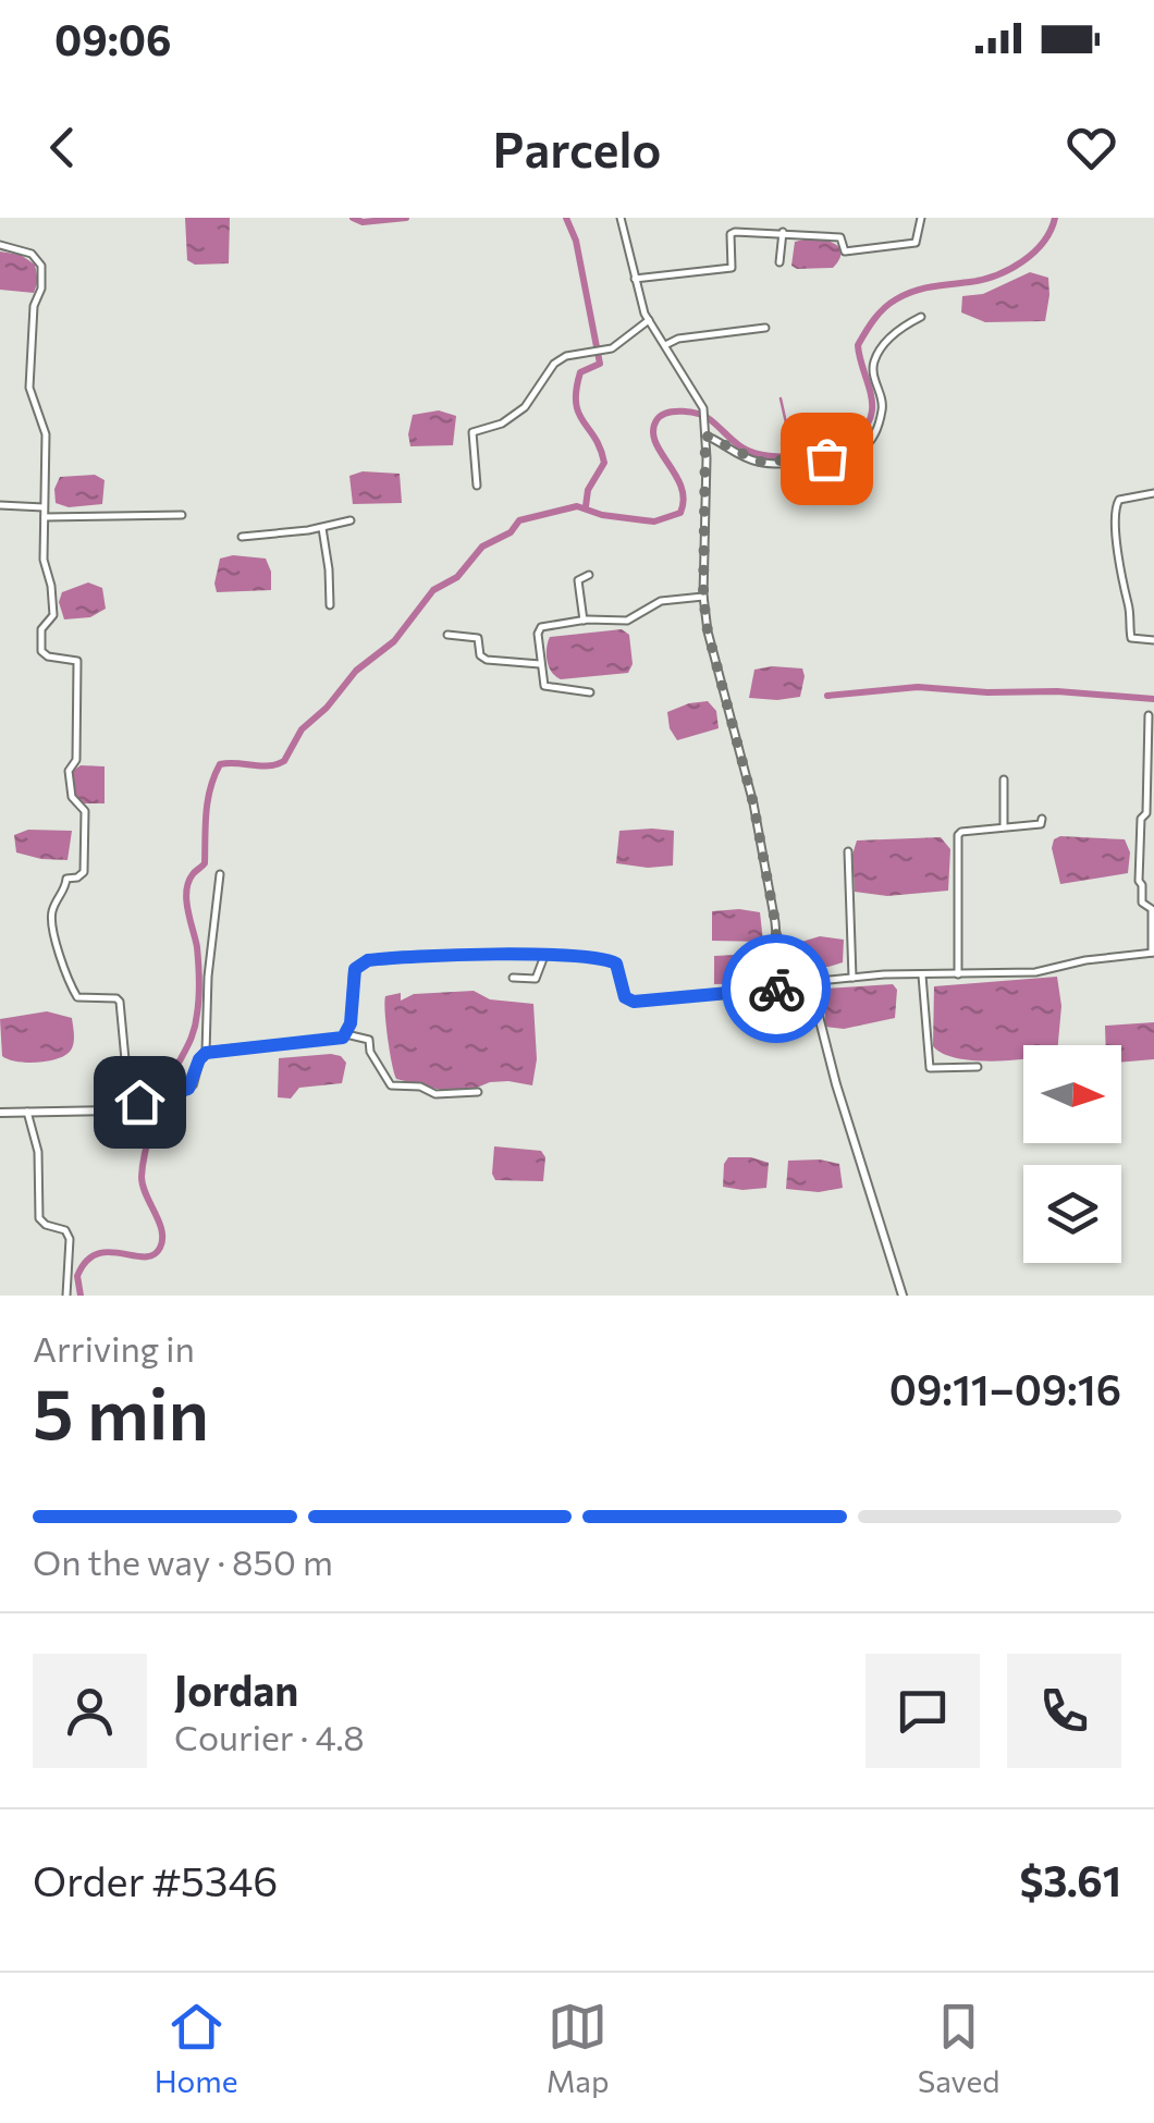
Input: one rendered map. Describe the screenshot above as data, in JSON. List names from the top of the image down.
{
  "north": "right",
  "page": {
    "status": "09:06",
    "header": "Parcelo",
    "heading": ["5 min", "Arriving in", "09:11–09:16"],
    "panel": [
      "Jordan",
      "Courier · 4.8",
      "Order #5346",
      "$3.61"
    ],
    "bar": "On the way · 850 m",
    "tabs": ["Home", "Map", "Saved"]
  }
}
